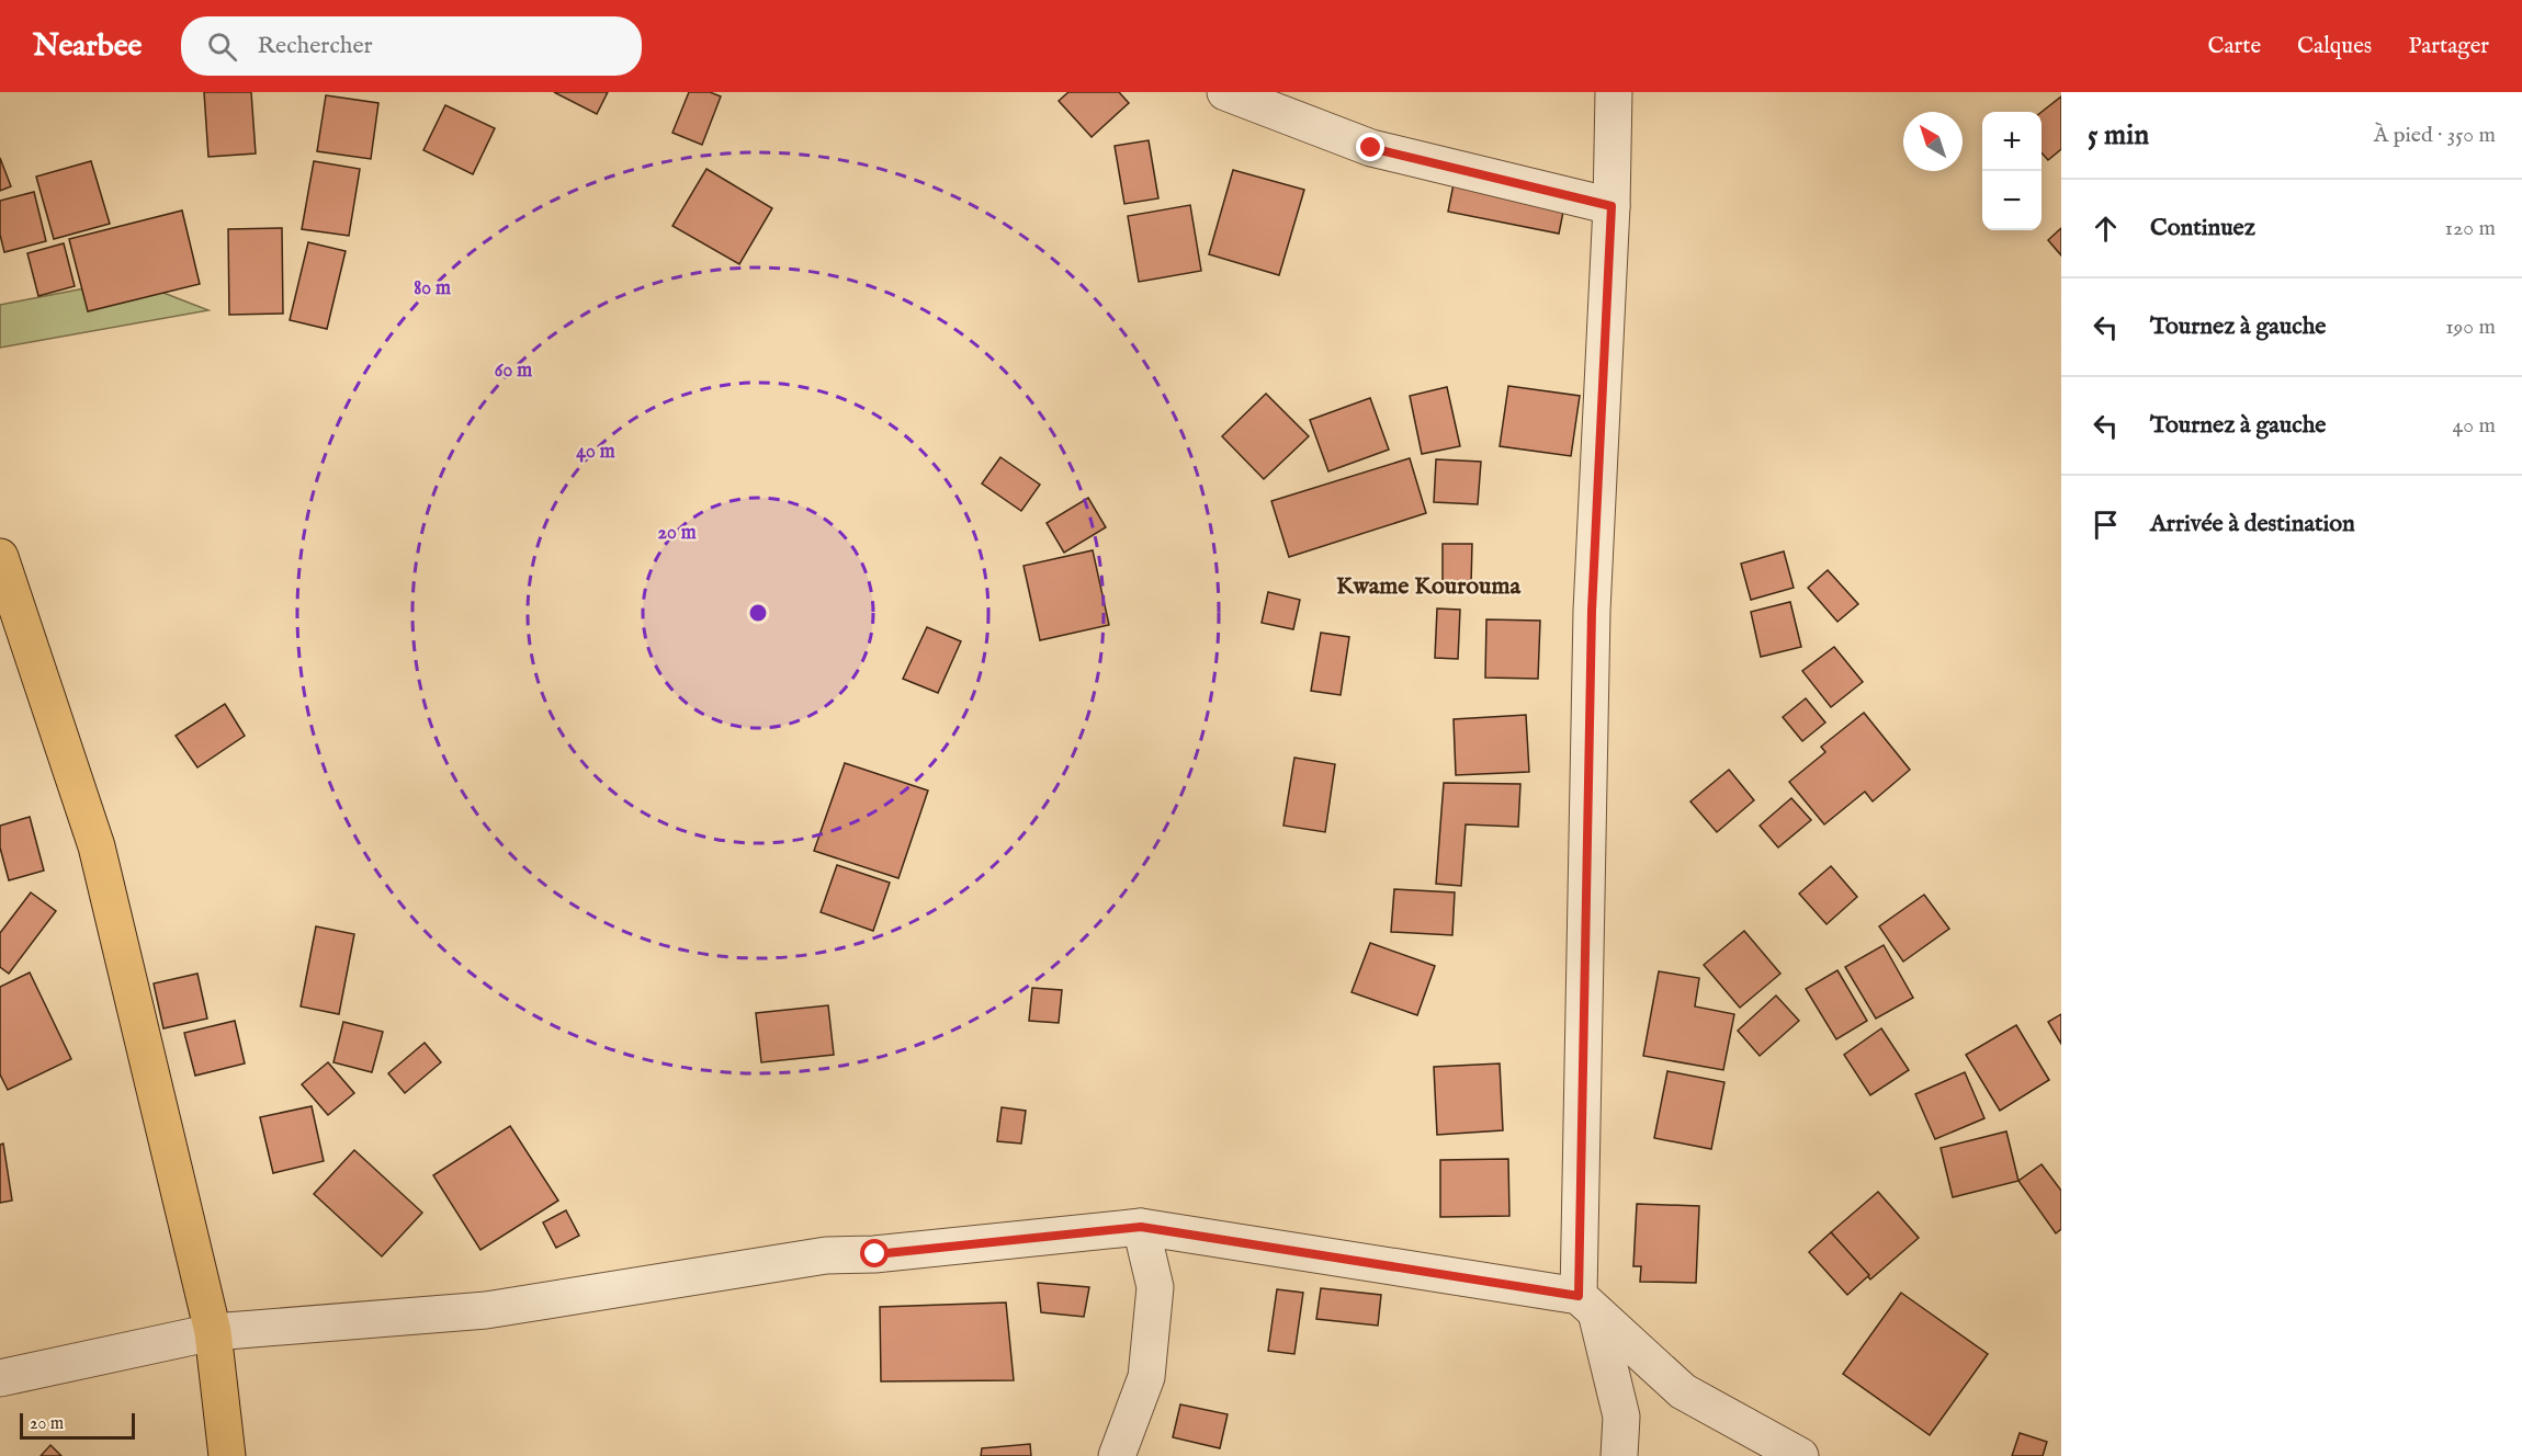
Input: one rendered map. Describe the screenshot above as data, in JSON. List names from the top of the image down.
{
  "districts": ["Kwame Kourouma"],
  "scale_bar": "20 m",
  "north": "top left",
  "page": {
    "header": "Nearbee",
    "search": "Rechercher",
    "nav": ["Carte", "Calques", "Partager"],
    "heading": ["5 min", "À pied · 350 m"],
    "map_buttons": ["+", "−"],
    "list": [
      ["Continuez", "120 m"],
      ["Tournez à gauche", "190 m"],
      ["Tournez à gauche", "40 m"],
      "Arrivée à destination"
    ],
    "scale": "20 m"
  },
  "rings": [
    "80 m",
    "60 m",
    "40 m",
    "20 m"
  ]
}
